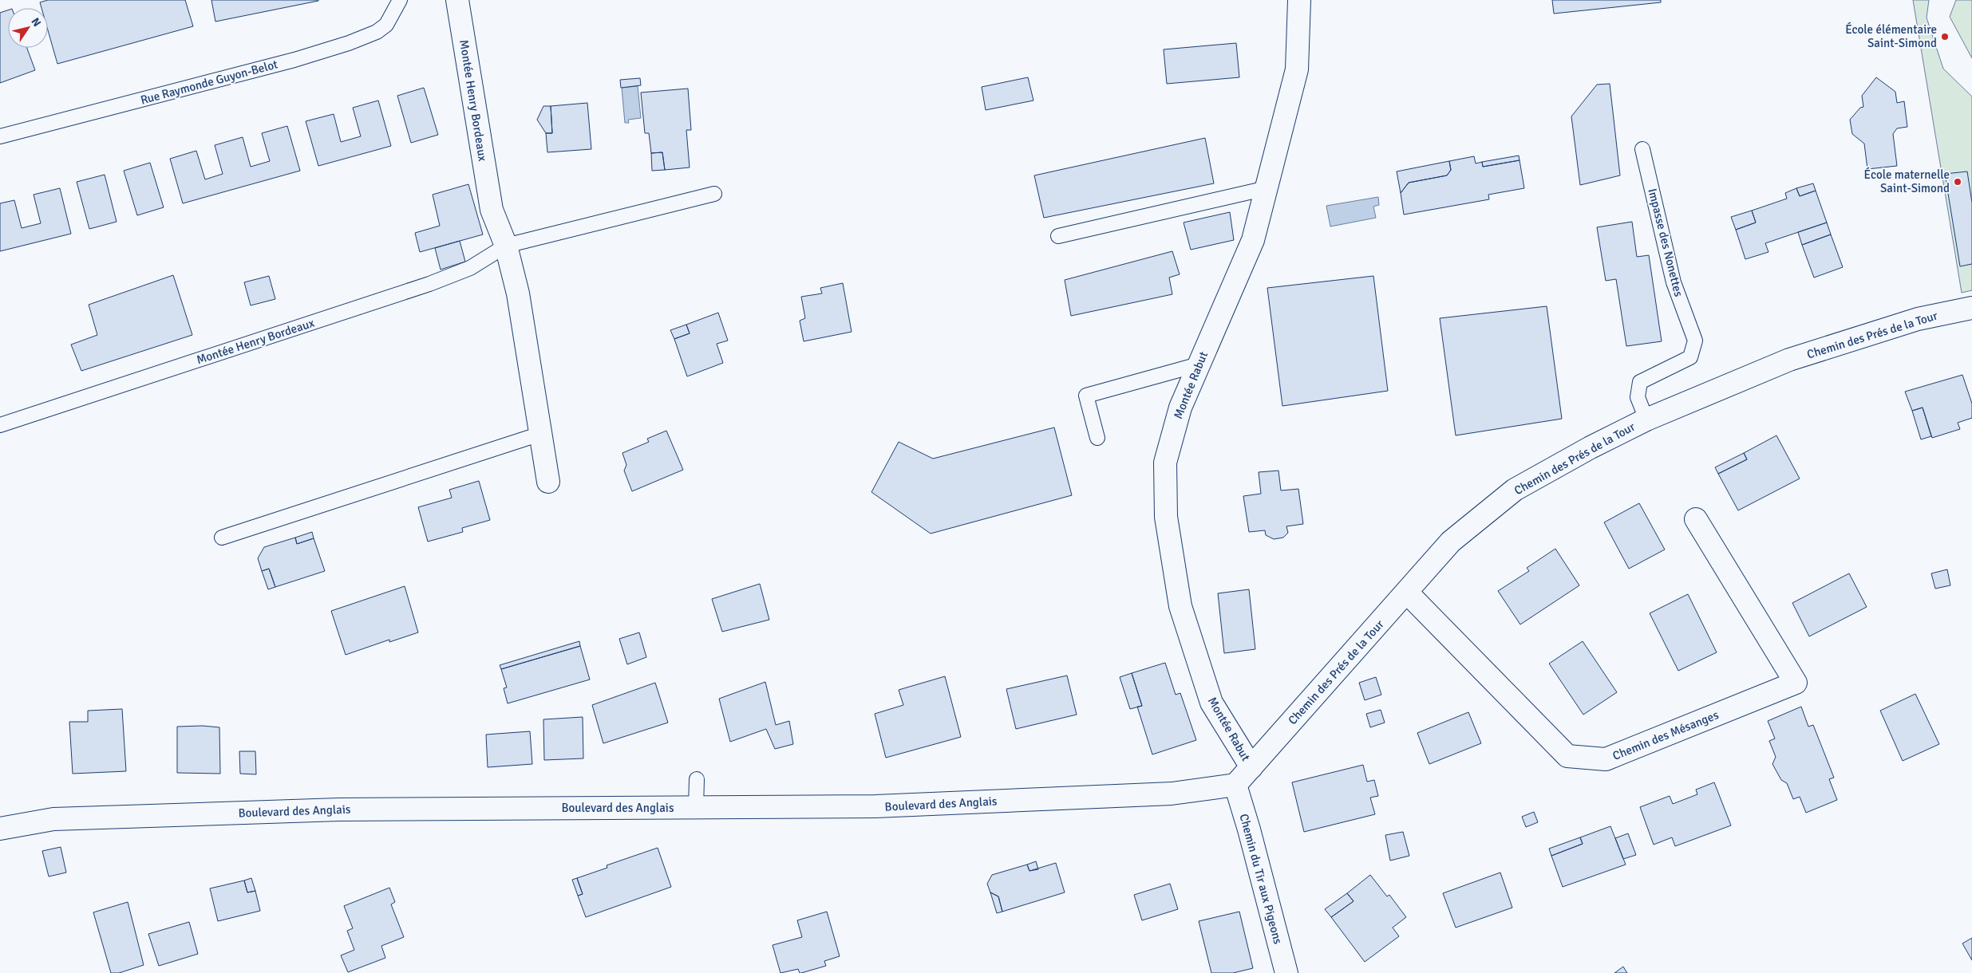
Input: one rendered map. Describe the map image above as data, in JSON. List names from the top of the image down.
{
  "streets": {
    "street": [
      "Montée Henry Bordeaux",
      "Chemin des Prés de la Tour",
      "Montée Rabut",
      "Chemin des Mésanges",
      "Boulevard des Anglais",
      "Chemin du Tir aux Pigeons"
    ],
    "lane": ["Rue Raymonde Guyon-Belot", "Impasse des Nonettes"]
  },
  "crossings": [
    ["Impasse des Nonettes", "Chemin des Prés de la Tour"],
    ["Chemin des Prés de la Tour", "Montée Rabut"],
    ["Chemin des Prés de la Tour", "Chemin des Mésanges"],
    ["Chemin des Prés de la Tour", "Boulevard des Anglais"],
    ["Chemin des Prés de la Tour", "Chemin du Tir aux Pigeons"],
    ["Boulevard des Anglais", "Chemin du Tir aux Pigeons"]
  ],
  "places": ["École élémentaire Saint-Simond", "École maternelle Saint-Simond"],
  "north": "top right"
}
